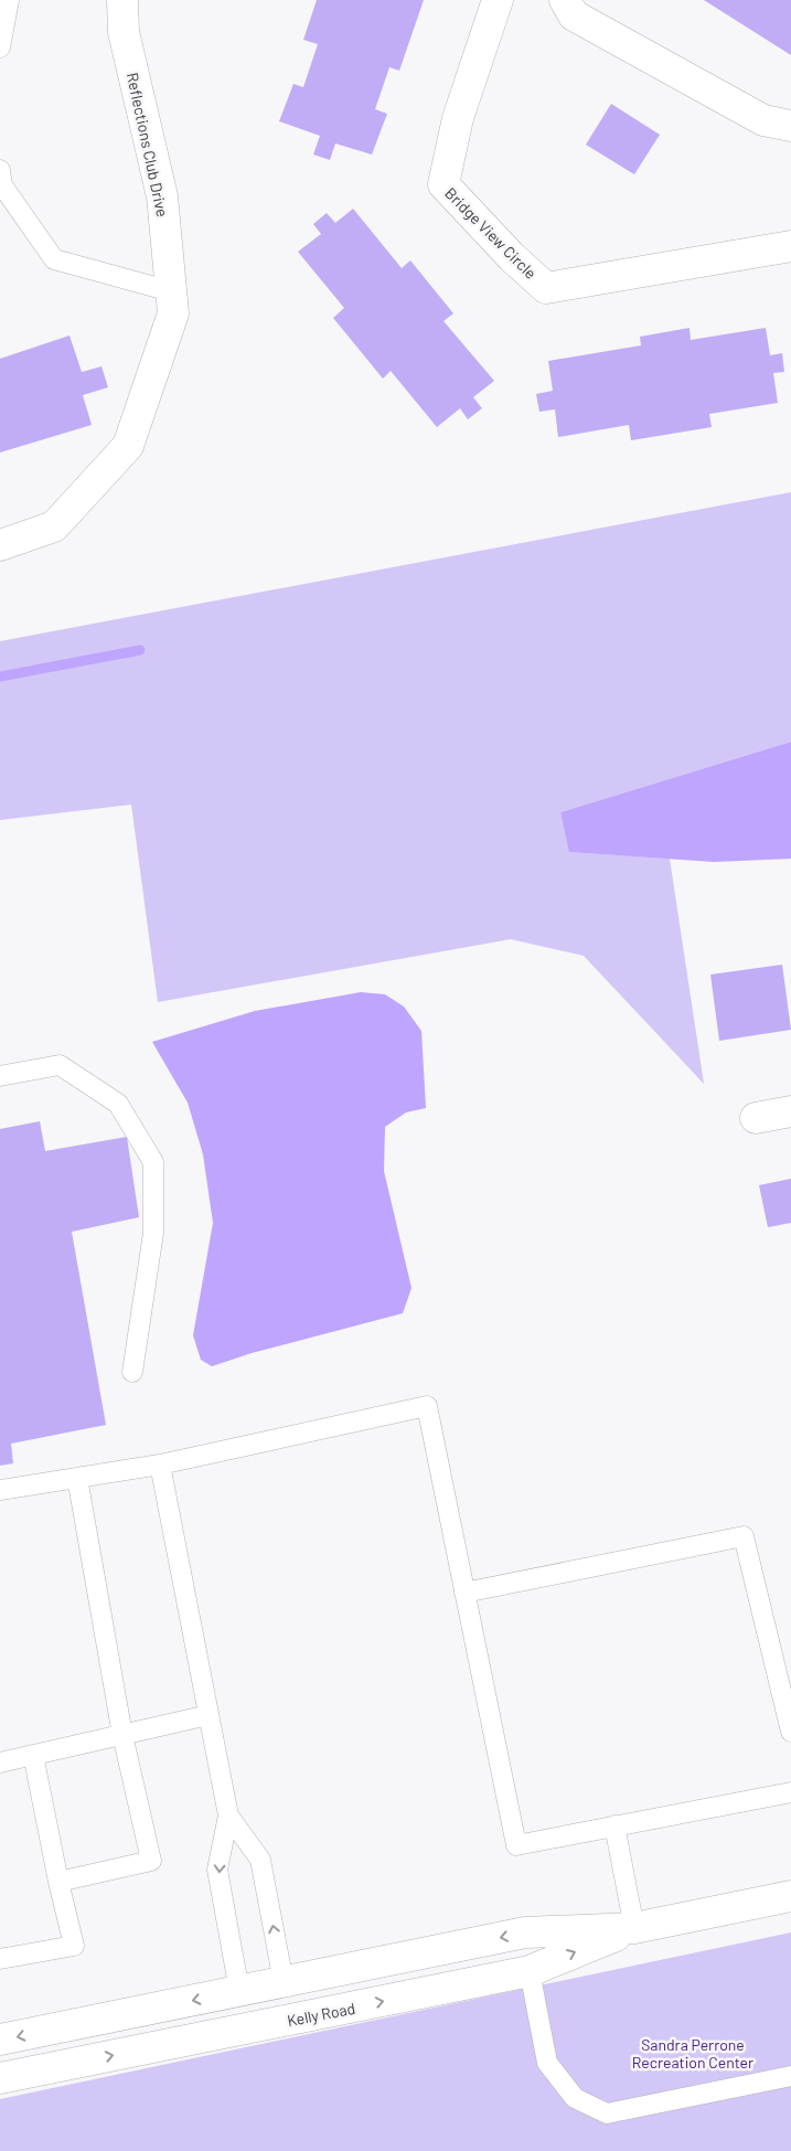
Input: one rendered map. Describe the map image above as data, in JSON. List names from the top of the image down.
{
  "streets": {
    "street": ["Reflections Club Drive", "Bridge View Circle", "Kelly Road"]
  },
  "parks": ["Sandra Perrone Recreation Center"]
}
